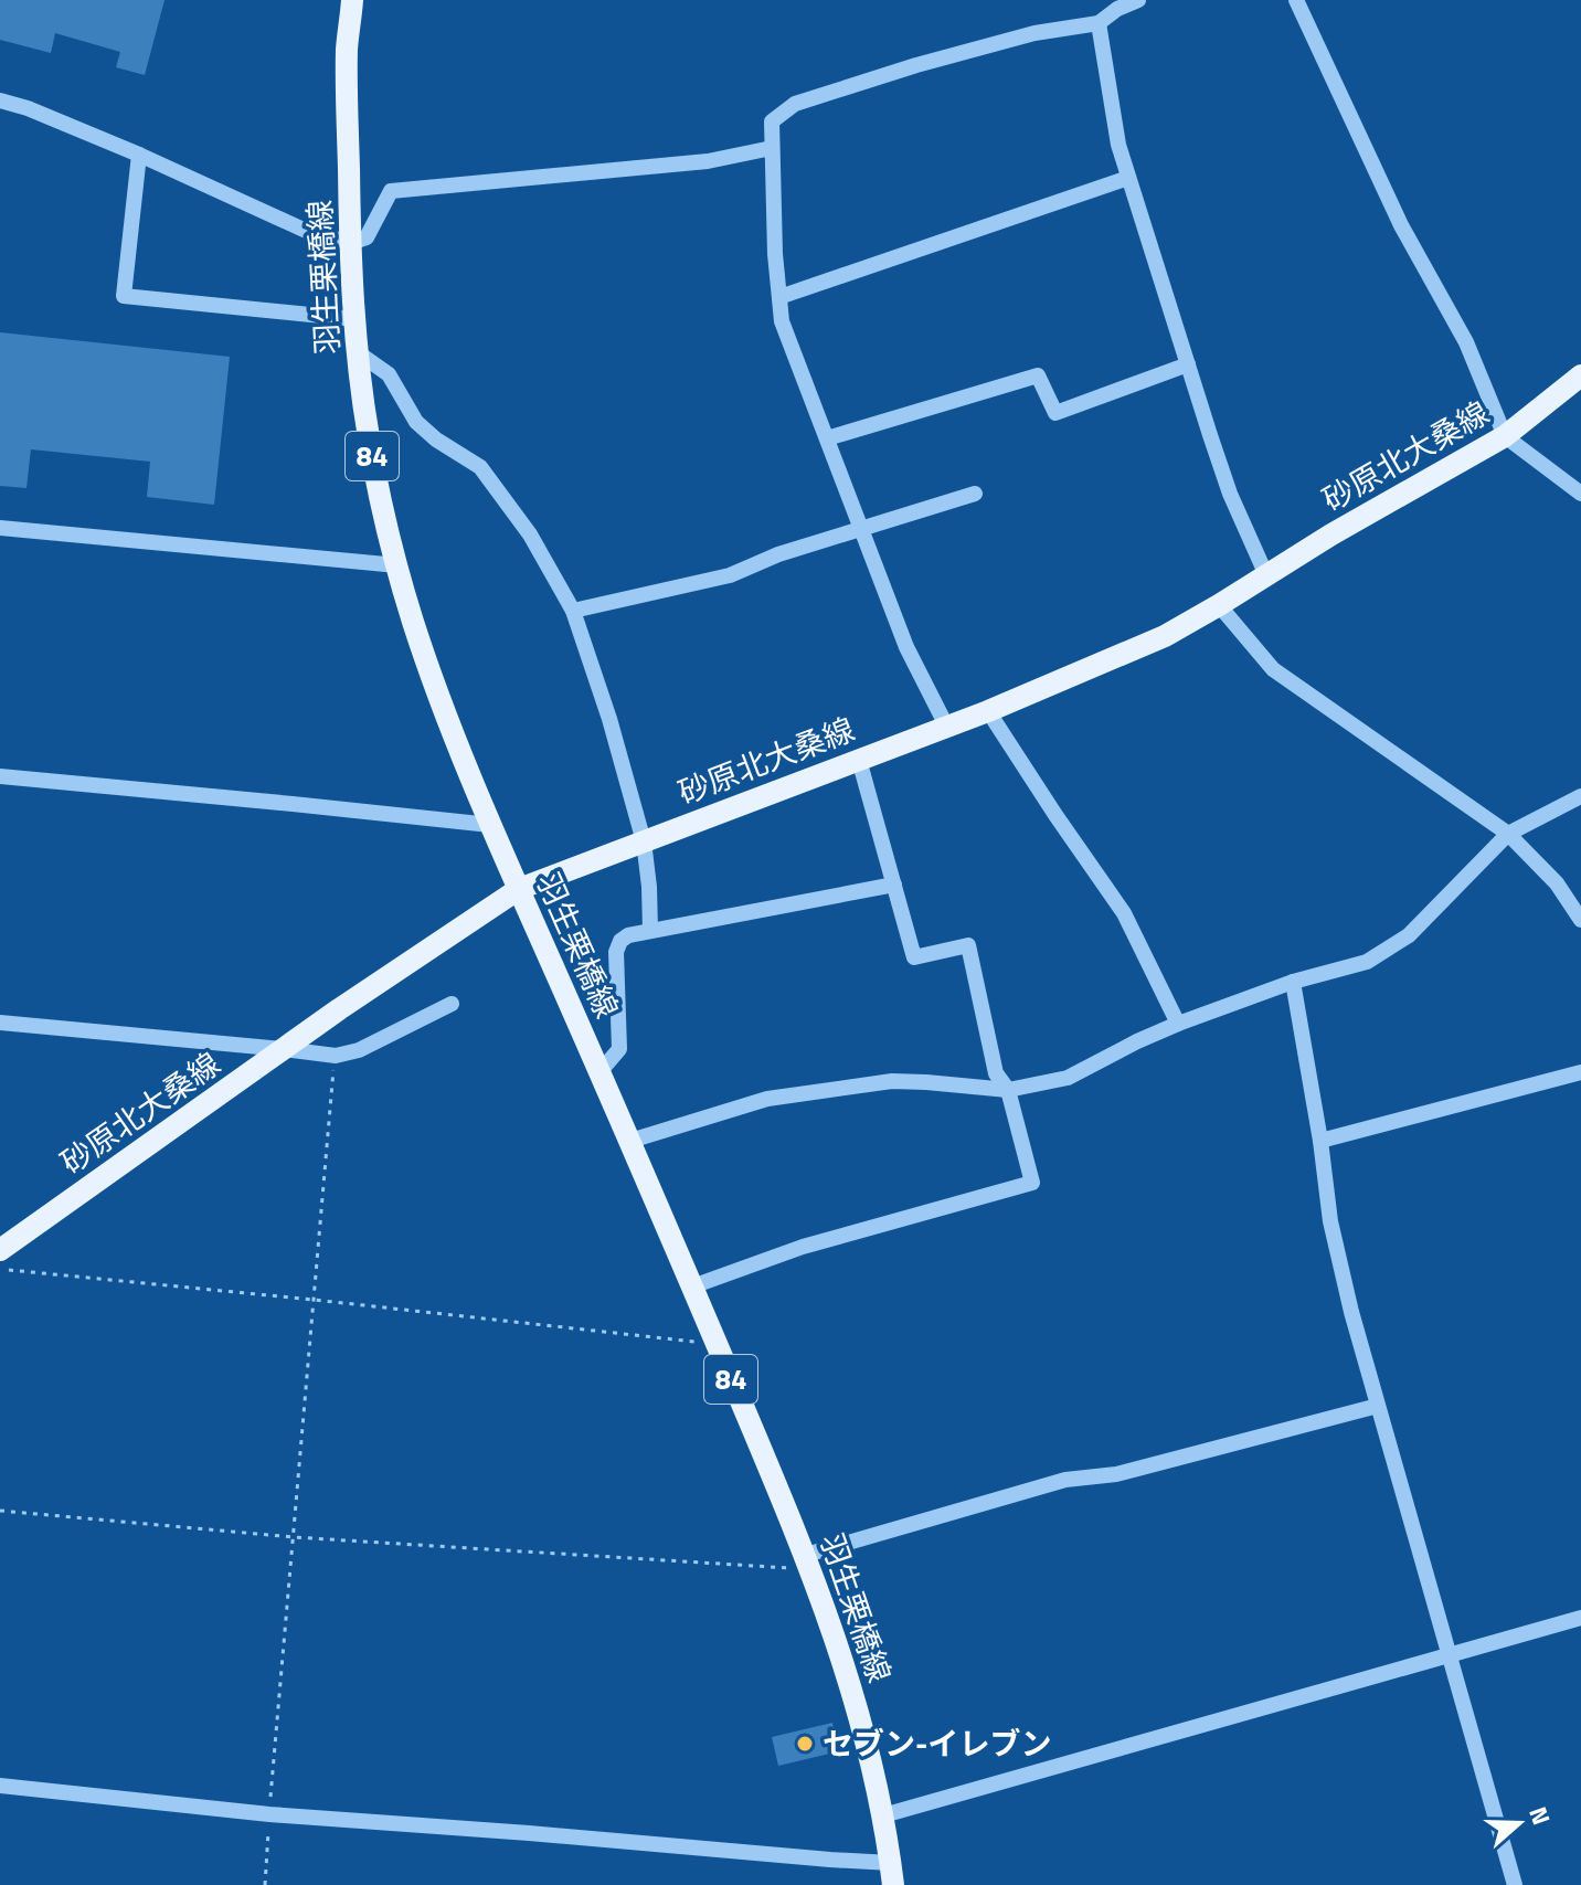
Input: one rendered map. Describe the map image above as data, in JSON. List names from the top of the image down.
{
  "streets": {
    "main road": ["羽生栗橋線", "84", "砂原北大桑線"]
  },
  "crossings": [
    ["羽生栗橋線", "砂原北大桑線"]
  ],
  "places": ["セブン-イレブン"],
  "north": "right"
}
